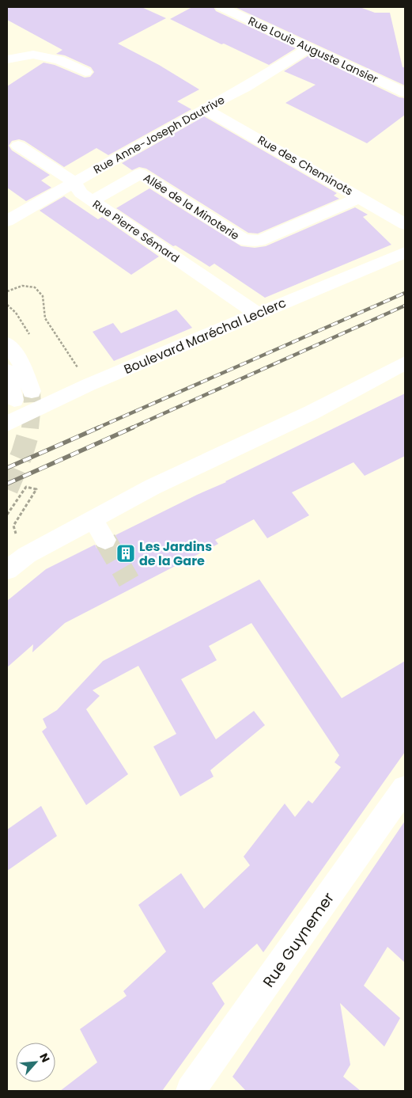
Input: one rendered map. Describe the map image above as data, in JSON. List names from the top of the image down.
{
  "streets": {
    "street": [
      "Rue Louis Auguste Lansier",
      "Rue Anne-Joseph Dautrive",
      "Rue des Cheminots",
      "Allée de la Minoterie",
      "Rue Pierre Sémard",
      "Boulevard Maréchal Leclerc",
      "Rue Guynemer"
    ]
  },
  "crossings": [
    ["Rue Louis Auguste Lansier", "Rue Anne-Joseph Dautrive"],
    ["Rue Anne-Joseph Dautrive", "Rue des Cheminots"],
    ["Rue Anne-Joseph Dautrive", "Rue Pierre Sémard"],
    ["Rue des Cheminots", "Allée de la Minoterie"],
    ["Allée de la Minoterie", "Rue Pierre Sémard"],
    ["Rue Pierre Sémard", "Boulevard Maréchal Leclerc"]
  ],
  "places": {
    "building": ["Les Jardins de la Gare"]
  },
  "north": "top right"
}
